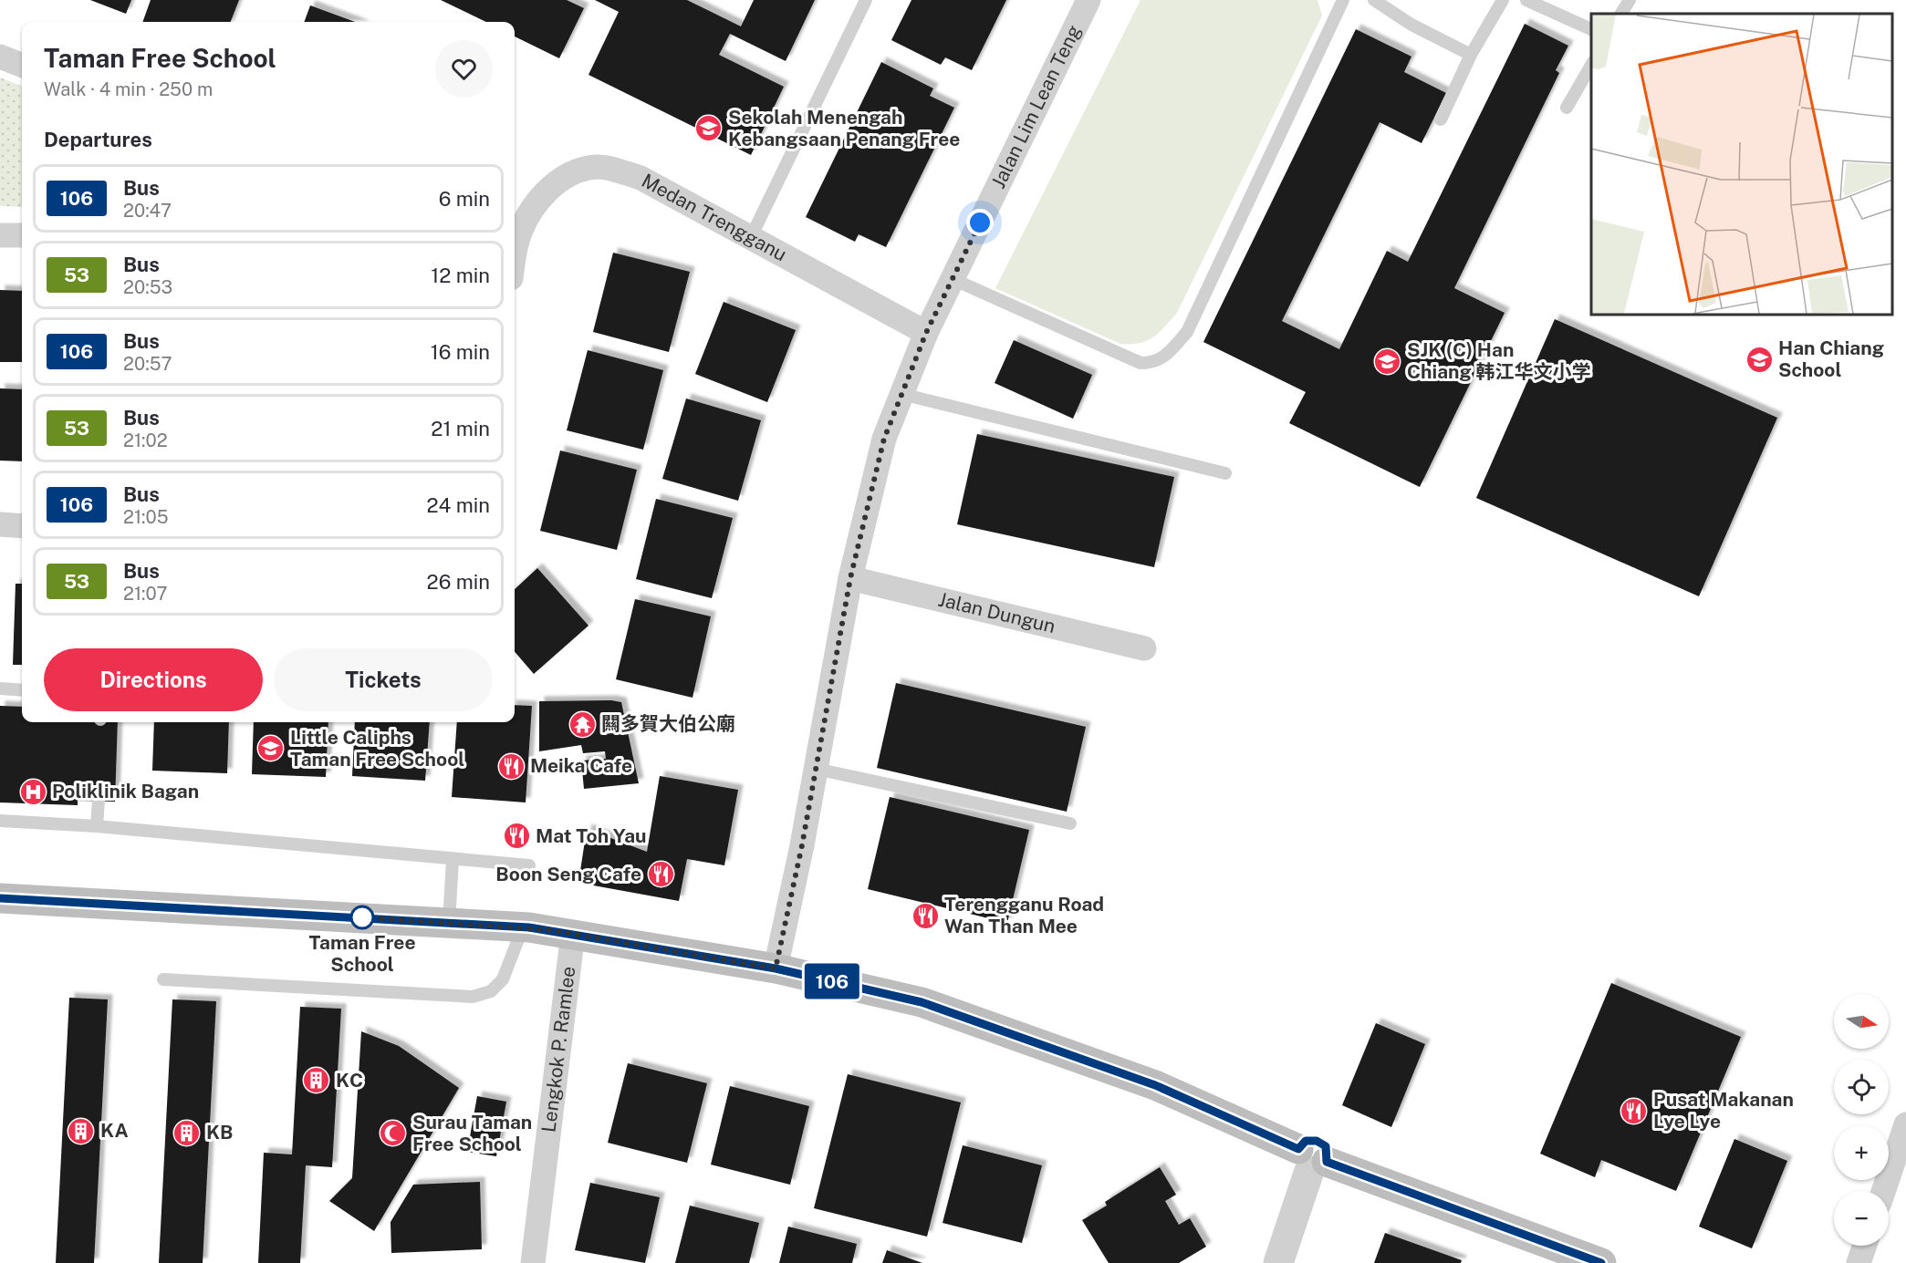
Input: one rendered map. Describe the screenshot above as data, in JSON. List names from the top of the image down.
{
  "streets": {
    "street": [
      "Jalan Lim Lean Teng",
      "Medan Trengganu",
      "Jalan Dungun",
      "Lengkok P. Ramlee"
    ]
  },
  "crossings": [
    ["Jalan Lim Lean Teng", "Medan Trengganu"],
    ["Jalan Lim Lean Teng", "Jalan Dungun"]
  ],
  "places": {
    "school or university": [
      "Sekolah Menengah Kebangsaan Penang Free",
      "Han Chiang School",
      "SJK (C) Han Chiang 韩江华文小学",
      "Little Caliphs Taman Free School"
    ],
    "temple": ["闗多賀大伯公廟"],
    "restaurant": [
      "Meika Cafe",
      "Mat Toh Yau",
      "Boon Seng Cafe",
      "Terengganu Road Wan Than Mee",
      "Pusat Makanan Lye Lye"
    ],
    "hospital": ["Poliklinik Bagan"],
    "other": ["Taman Free School"],
    "building": ["KC", "KA", "KB"],
    "mosque": ["Surau Taman Free School"]
  },
  "lines": ["bus line 106"],
  "north": "right",
  "page": {
    "on_map": "106",
    "heading": [
      ["Taman Free School", "Walk · 4 min · 250 m"],
      "Departures"
    ],
    "list": [
      {
        "mark": "106",
        "name": "Bus",
        "note": "20:47",
        "value": "6 min"
      },
      {
        "mark": "53",
        "name": "Bus",
        "note": "20:53",
        "value": "12 min"
      },
      {
        "mark": "106",
        "name": "Bus",
        "note": "20:57",
        "value": "16 min"
      },
      {
        "mark": "53",
        "name": "Bus",
        "note": "21:02",
        "value": "21 min"
      },
      {
        "mark": "106",
        "name": "Bus",
        "note": "21:05",
        "value": "24 min"
      },
      {
        "mark": "53",
        "name": "Bus",
        "note": "21:07",
        "value": "26 min"
      }
    ],
    "buttons": ["Directions", "Tickets"],
    "map_buttons": ["+", "−"]
  }
}
